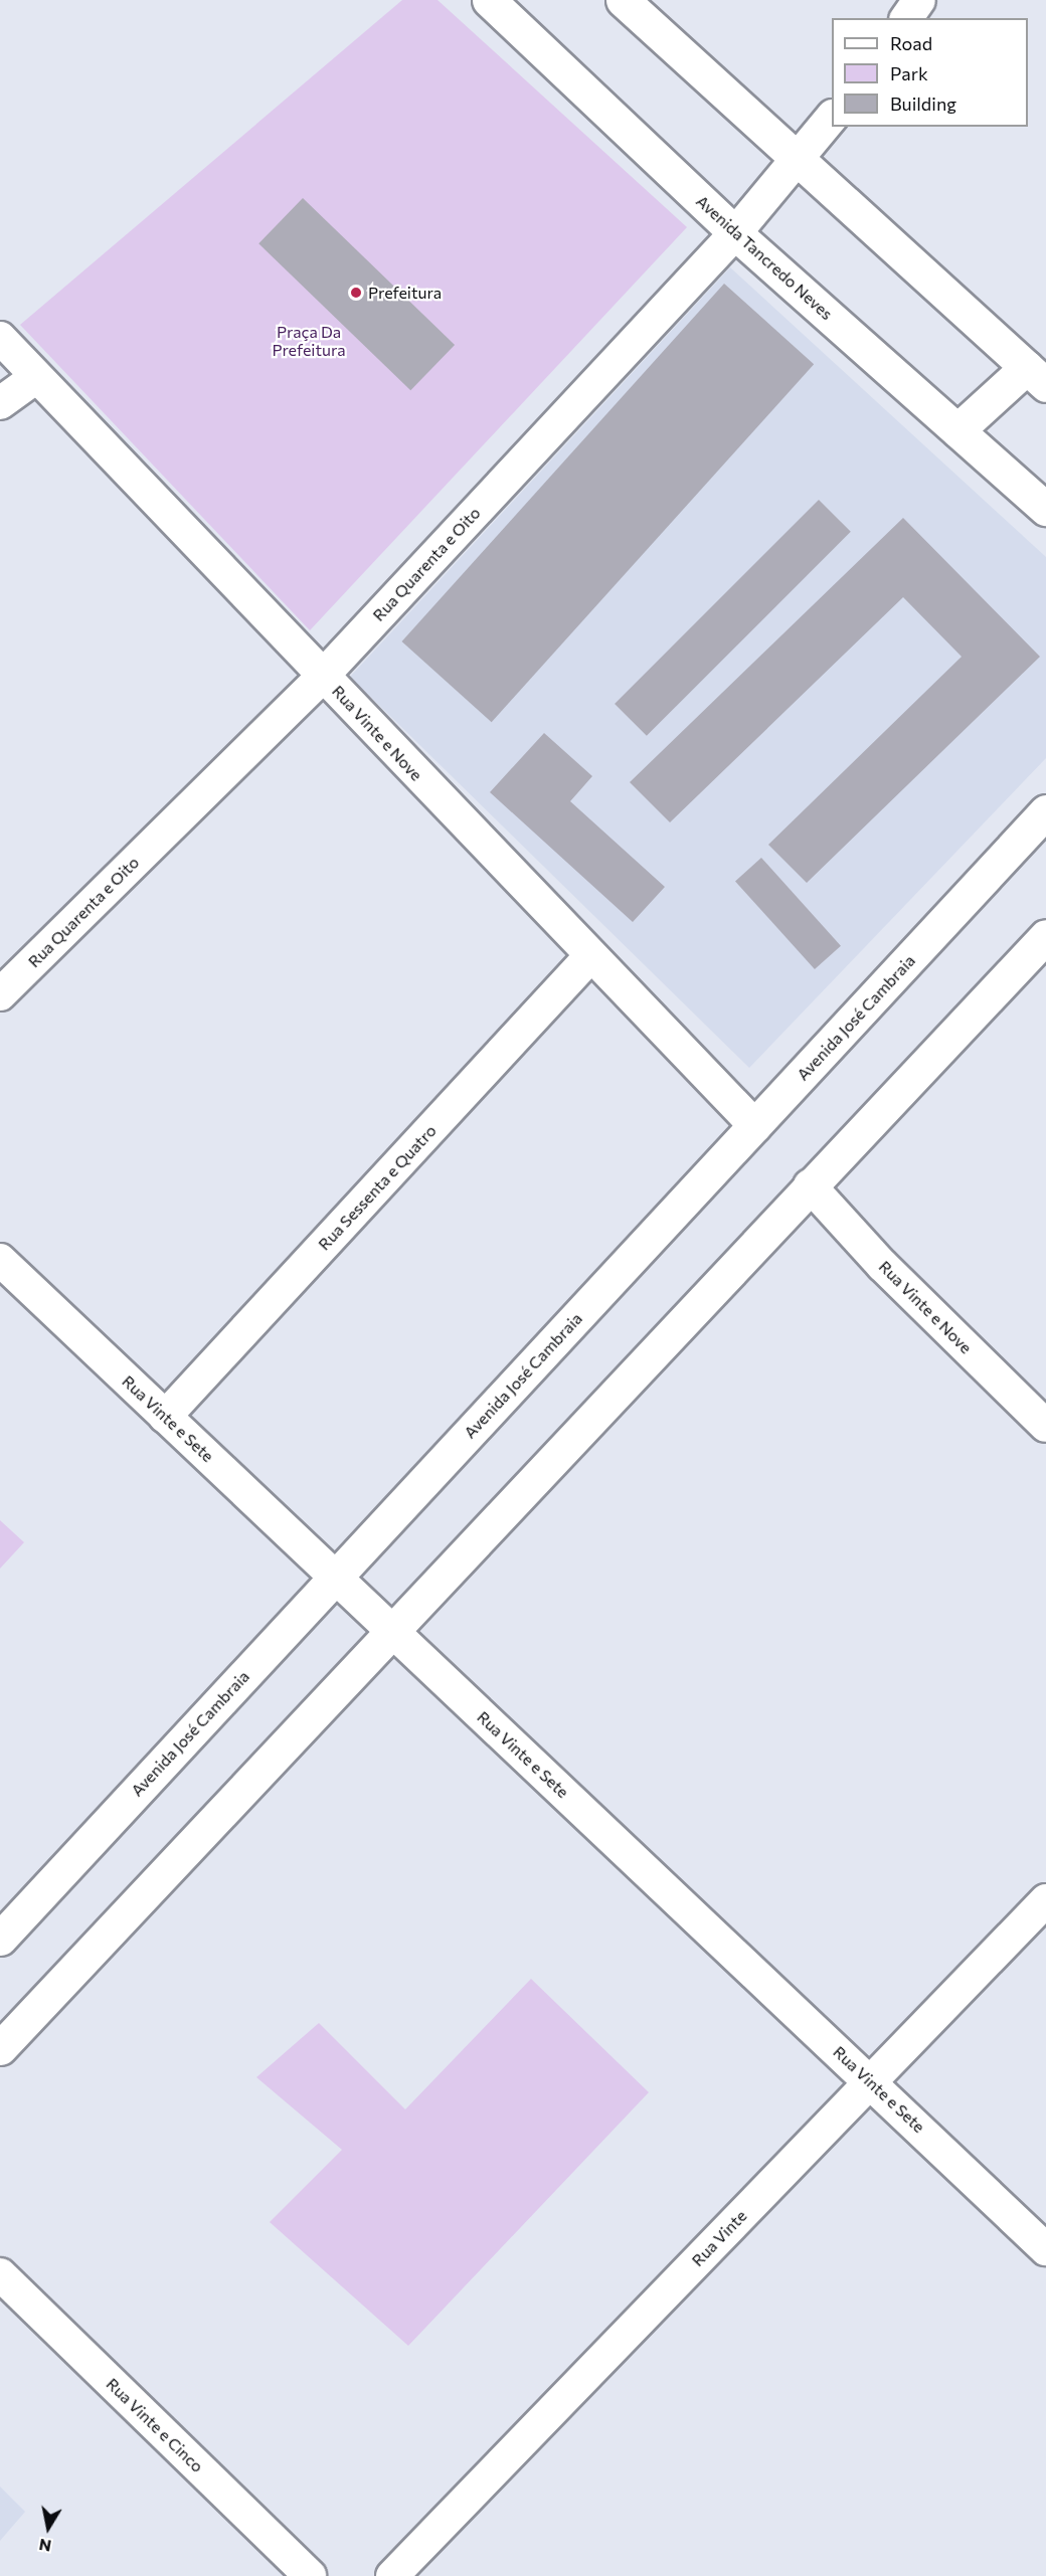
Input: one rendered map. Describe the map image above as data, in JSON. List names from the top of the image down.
{
  "streets": {
    "main road": ["Avenida Tancredo Neves", "Avenida José Cambraia"],
    "street": [
      "Rua Quarenta e Oito",
      "Rua Vinte e Nove",
      "Rua Sessenta e Quatro",
      "Rua Vinte e Sete",
      "Rua Vinte",
      "Rua Vinte e Cinco"
    ]
  },
  "crossings": [
    ["Avenida Tancredo Neves", "Rua Quarenta e Oito"],
    ["Rua Quarenta e Oito", "Rua Vinte e Nove"],
    ["Rua Vinte e Nove", "Avenida José Cambraia"],
    ["Rua Vinte e Nove", "Rua Sessenta e Quatro"],
    ["Avenida José Cambraia", "Rua Vinte e Sete"],
    ["Rua Sessenta e Quatro", "Rua Vinte e Sete"],
    ["Rua Vinte e Sete", "Rua Vinte"]
  ],
  "parks": ["Praça Da Prefeitura"],
  "places": ["Prefeitura"],
  "legend": ["Road", "Park", "Building"],
  "north": "bottom"
}
